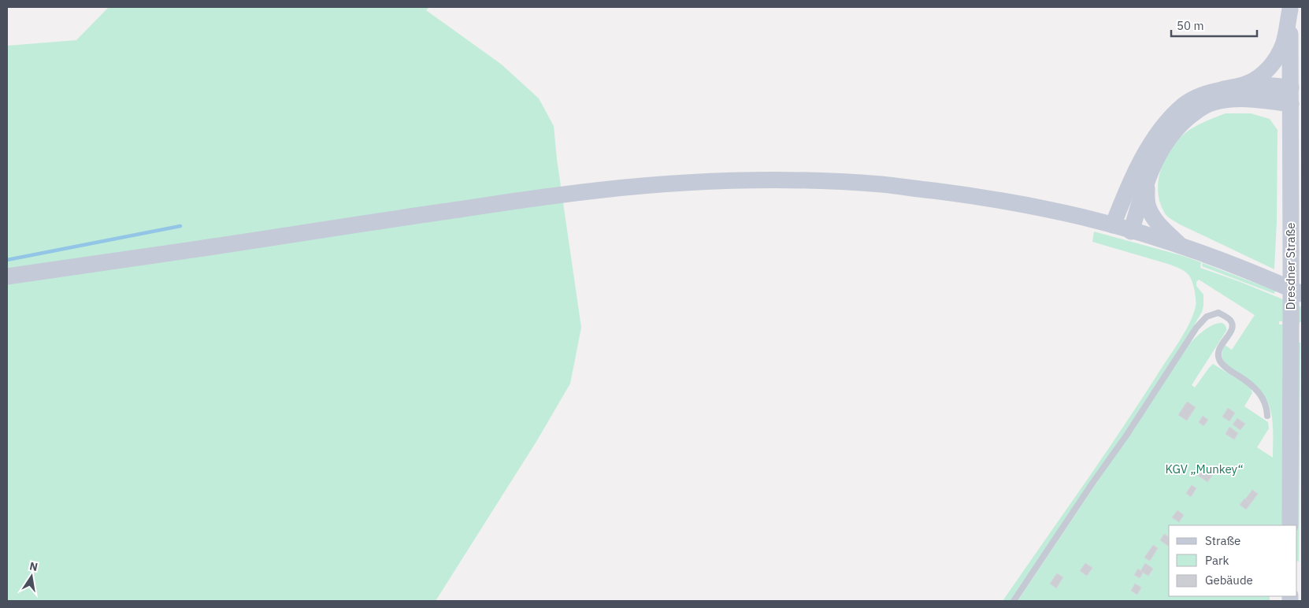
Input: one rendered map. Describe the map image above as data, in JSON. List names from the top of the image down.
{
  "streets": {
    "main road": ["Dresdner Straße"]
  },
  "parks": ["KGV „Munkey“"],
  "legend": ["Straße", "Park", "Gebäude"],
  "scale_bar": "50 m",
  "north": "top"
}
